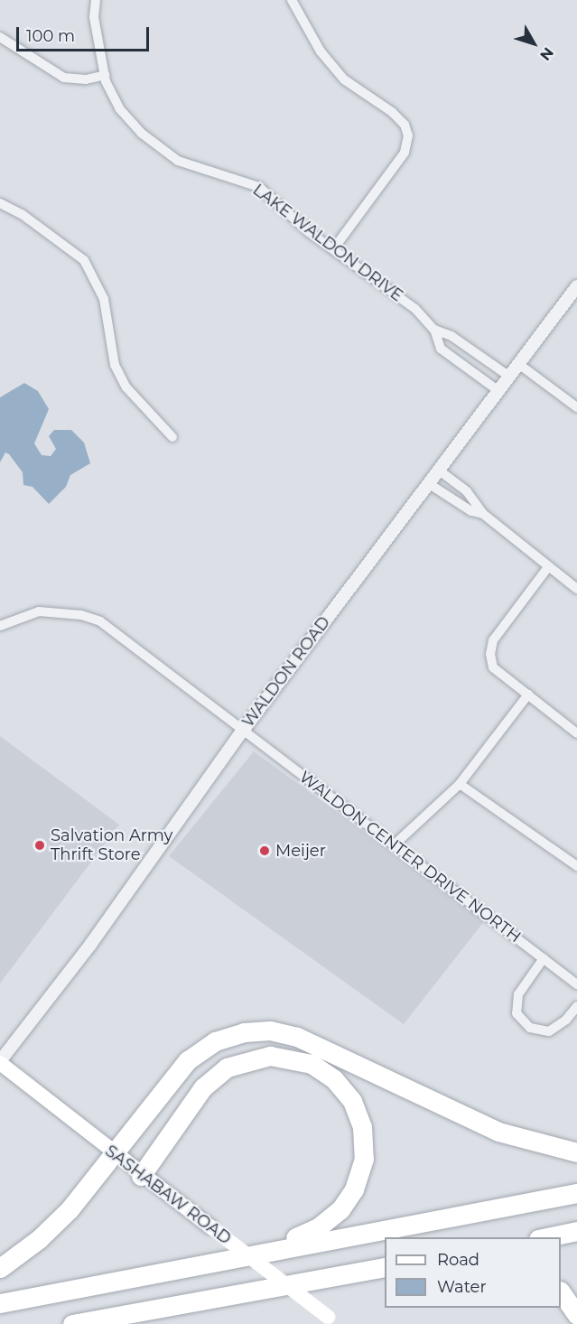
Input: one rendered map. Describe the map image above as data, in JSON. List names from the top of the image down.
{
  "streets": {
    "main road": ["SASHABAW ROAD"],
    "street": ["LAKE WALDON DRIVE", "WALDON ROAD", "WALDON CENTER DRIVE NORTH"]
  },
  "crossings": [
    ["LAKE WALDON DRIVE", "WALDON ROAD"],
    ["WALDON ROAD", "WALDON CENTER DRIVE NORTH"],
    ["WALDON ROAD", "SASHABAW ROAD"]
  ],
  "places": ["Salvation Army Thrift Store", "Meijer"],
  "legend": ["Road", "Water"],
  "scale_bar": "100 m",
  "north": "bottom right"
}
